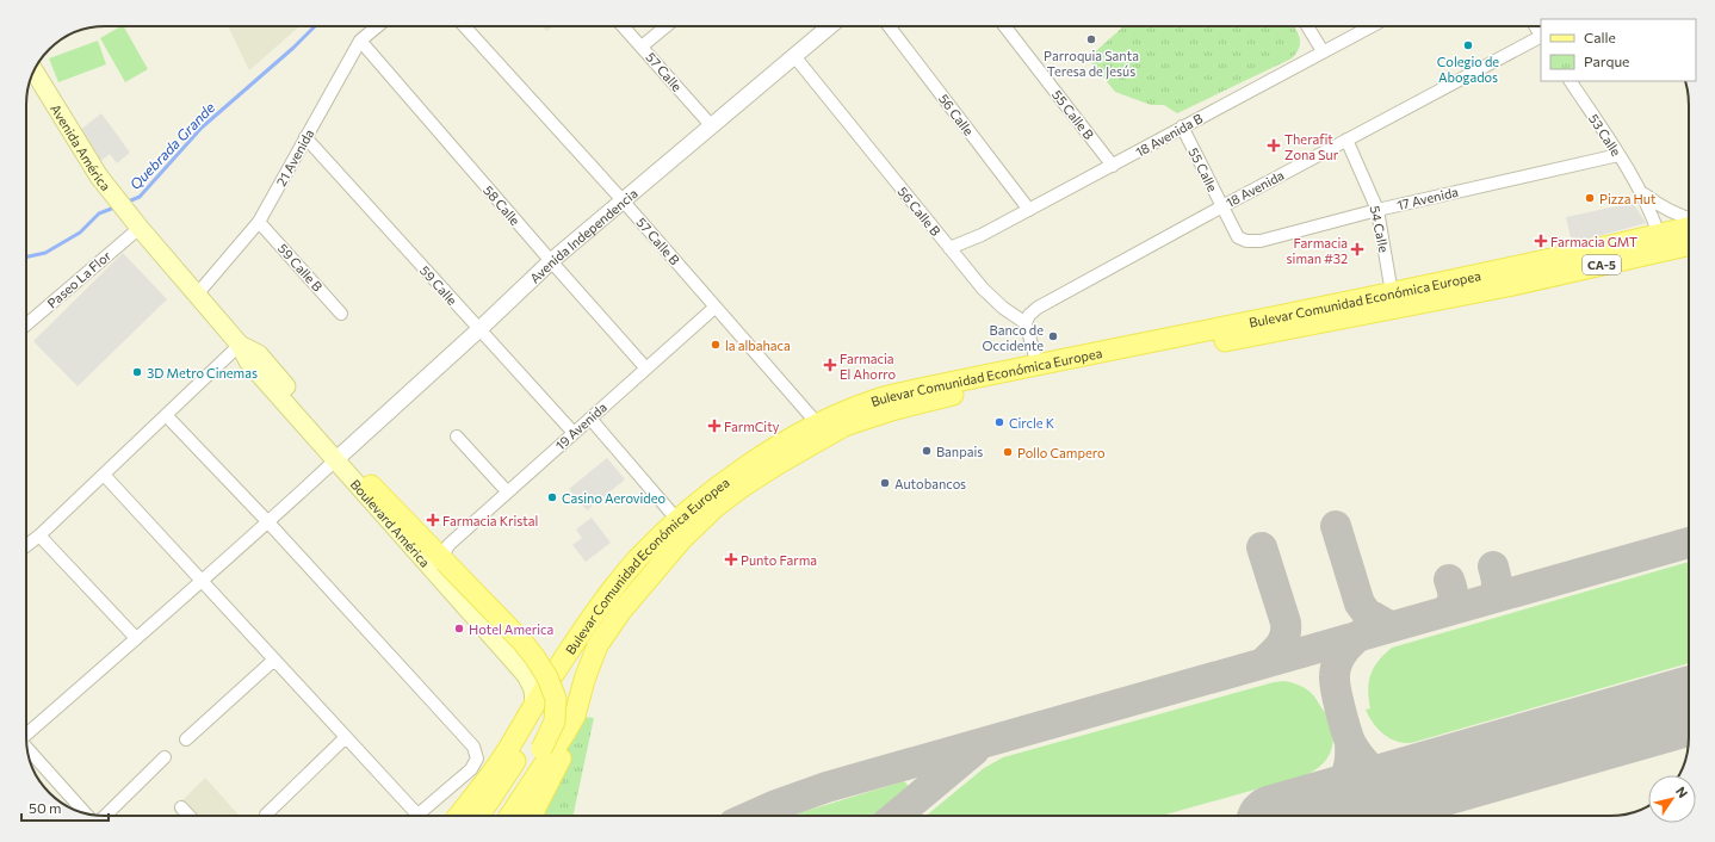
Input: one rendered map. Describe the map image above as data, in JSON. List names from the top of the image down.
{
  "streets": {
    "main road": [
      "Avenida América",
      "CA-5",
      "Bulevar Comunidad Económica Europea",
      "Boulevard América"
    ],
    "street": [
      "57 Calle",
      "56 Calle",
      "55 Calle B",
      "18 Avenida B",
      "53 Calle",
      "21 Avenida",
      "55 Calle",
      "18 Avenida",
      "17 Avenida",
      "58 Calle",
      "56 Calle B",
      "54 Calle",
      "Avenida Independencia",
      "57 Calle B",
      "59 Calle B",
      "Paseo La Flor",
      "59 Calle",
      "19 Avenida"
    ]
  },
  "crossings": [
    ["57 Calle", "Avenida Independencia"],
    ["56 Calle", "18 Avenida B"],
    ["55 Calle B", "18 Avenida B"],
    ["18 Avenida B", "55 Calle"],
    ["18 Avenida B", "56 Calle B"],
    ["53 Calle", "17 Avenida"],
    ["53 Calle", "Bulevar Comunidad Económica Europea"],
    ["Avenida América", "Paseo La Flor"],
    ["Avenida América", "Boulevard América"],
    ["21 Avenida", "58 Calle"],
    ["21 Avenida", "59 Calle B"],
    ["21 Avenida", "59 Calle"],
    ["21 Avenida", "Boulevard América"],
    ["55 Calle", "18 Avenida"],
    ["55 Calle", "17 Avenida"],
    ["18 Avenida", "56 Calle B"],
    ["18 Avenida", "54 Calle"],
    ["17 Avenida", "54 Calle"],
    ["58 Calle", "Avenida Independencia"],
    ["58 Calle", "19 Avenida"],
    ["56 Calle B", "Avenida Independencia"],
    ["54 Calle", "Bulevar Comunidad Económica Europea"],
    ["Avenida Independencia", "57 Calle B"],
    ["Avenida Independencia", "59 Calle"],
    ["Avenida Independencia", "Boulevard América"],
    ["57 Calle B", "Bulevar Comunidad Económica Europea"],
    ["57 Calle B", "19 Avenida"],
    ["Paseo La Flor", "Boulevard América"],
    ["59 Calle", "19 Avenida"],
    ["Bulevar Comunidad Económica Europea", "Boulevard América"]
  ],
  "water": ["Quebrada Grande"],
  "places": {
    "other": [
      "Parroquia Santa Teresa de Jesús",
      "Colegio de Abogados",
      "Pizza Hut",
      "Banco de Occidente",
      "la albahaca",
      "3D Metro Cinemas",
      "Circle K",
      "Banpais",
      "Pollo Campero",
      "Autobancos",
      "Casino Aerovideo",
      "Hotel America"
    ],
    "health": [
      "Therafit Zona Sur",
      "Farmacia GMT",
      "Farmacia siman #32",
      "Farmacia El Ahorro",
      "FarmCity",
      "Farmacia Kristal",
      "Punto Farma"
    ]
  },
  "legend": ["Calle", "Parque"],
  "scale_bar": "50 m",
  "north": "top right"
}
